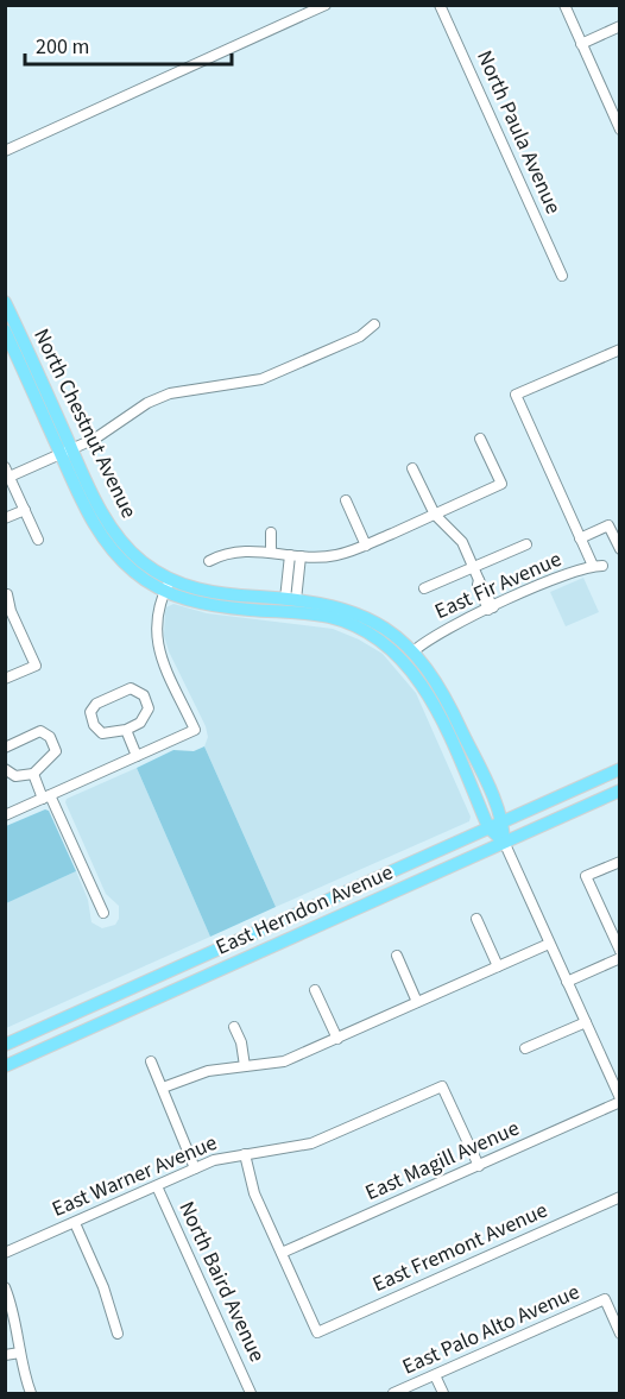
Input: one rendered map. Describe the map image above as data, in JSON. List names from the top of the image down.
{
  "streets": {
    "main road": ["North Chestnut Avenue", "East Herndon Avenue"],
    "street": [
      "North Paula Avenue",
      "East Fir Avenue",
      "East Magill Avenue",
      "East Warner Avenue",
      "East Fremont Avenue",
      "North Baird Avenue",
      "East Palo Alto Avenue"
    ]
  },
  "crossings": [
    ["North Chestnut Avenue", "East Fir Avenue"],
    ["North Chestnut Avenue", "East Herndon Avenue"],
    ["North Chestnut Avenue", "East Magill Avenue"],
    ["East Magill Avenue", "East Warner Avenue"],
    ["East Magill Avenue", "East Fremont Avenue"],
    ["East Warner Avenue", "North Baird Avenue"]
  ],
  "scale_bar": "200 m"
}
